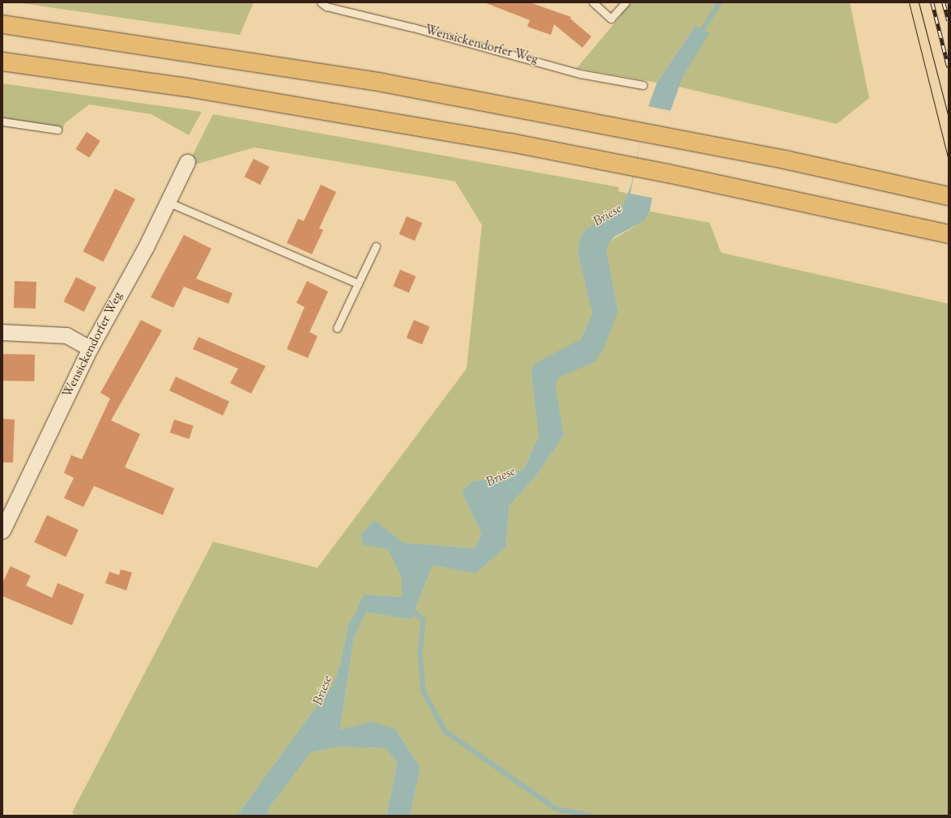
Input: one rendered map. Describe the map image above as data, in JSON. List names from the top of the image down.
{
  "streets": {
    "street": ["Wensickendorfer Weg"]
  },
  "water": ["Briese"]
}
